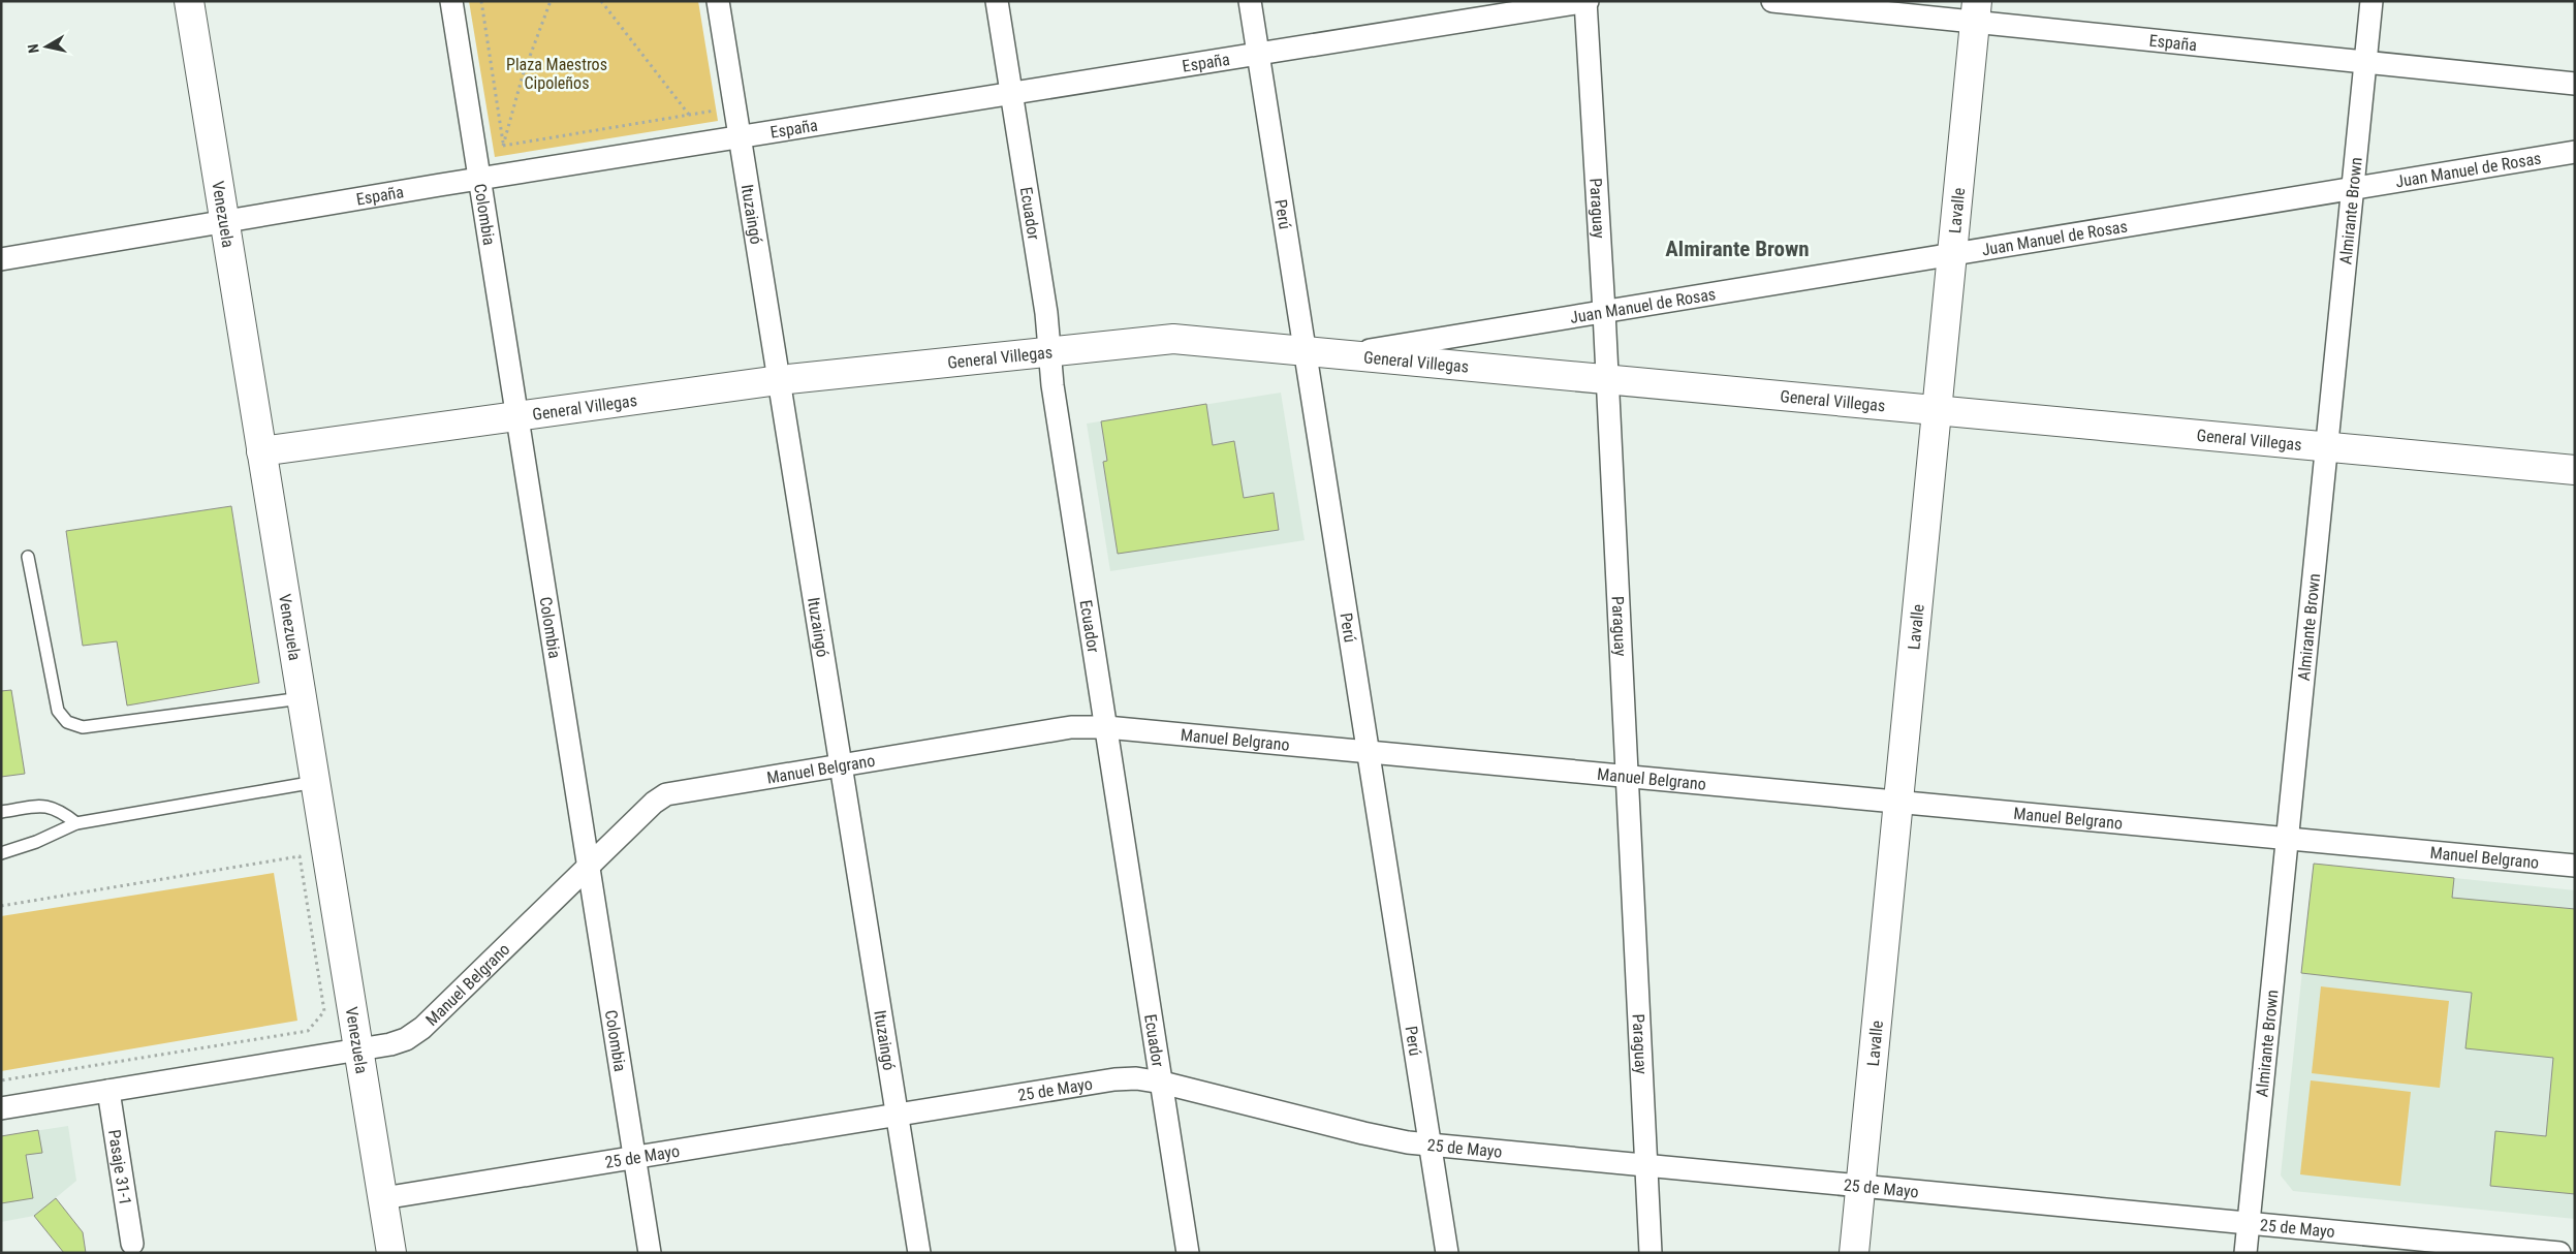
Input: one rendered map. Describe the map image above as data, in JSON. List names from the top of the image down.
{
  "streets": {
    "street": [
      "España",
      "Juan Manuel de Rosas",
      "Paraguay",
      "Lavalle",
      "Almirante Brown",
      "Venezuela",
      "Colombia",
      "Ituzaingó",
      "Ecuador",
      "Perú",
      "General Villegas",
      "Manuel Belgrano",
      "25 de Mayo",
      "Pasaje 31-1"
    ]
  },
  "crossings": [
    ["España", "Paraguay"],
    ["España", "Lavalle"],
    ["España", "Almirante Brown"],
    ["España", "Venezuela"],
    ["España", "Colombia"],
    ["España", "Ituzaingó"],
    ["España", "Ecuador"],
    ["España", "Perú"],
    ["Juan Manuel de Rosas", "Paraguay"],
    ["Juan Manuel de Rosas", "Lavalle"],
    ["Juan Manuel de Rosas", "Almirante Brown"],
    ["Juan Manuel de Rosas", "General Villegas"],
    ["Paraguay", "General Villegas"],
    ["Paraguay", "Manuel Belgrano"],
    ["Paraguay", "25 de Mayo"],
    ["Lavalle", "General Villegas"],
    ["Lavalle", "Manuel Belgrano"],
    ["Lavalle", "25 de Mayo"],
    ["Almirante Brown", "General Villegas"],
    ["Almirante Brown", "Manuel Belgrano"],
    ["Almirante Brown", "25 de Mayo"],
    ["Venezuela", "General Villegas"],
    ["Venezuela", "Manuel Belgrano"],
    ["Venezuela", "25 de Mayo"],
    ["Colombia", "General Villegas"],
    ["Colombia", "Manuel Belgrano"],
    ["Colombia", "25 de Mayo"],
    ["Ituzaingó", "General Villegas"],
    ["Ituzaingó", "Manuel Belgrano"],
    ["Ituzaingó", "25 de Mayo"],
    ["Ecuador", "General Villegas"],
    ["Ecuador", "Manuel Belgrano"],
    ["Ecuador", "25 de Mayo"],
    ["Perú", "General Villegas"],
    ["Perú", "Manuel Belgrano"],
    ["Perú", "25 de Mayo"],
    ["Manuel Belgrano", "Pasaje 31-1"]
  ],
  "districts": ["Almirante Brown"],
  "parks": ["Plaza Maestros Cipoleños"],
  "north": "left"
}
